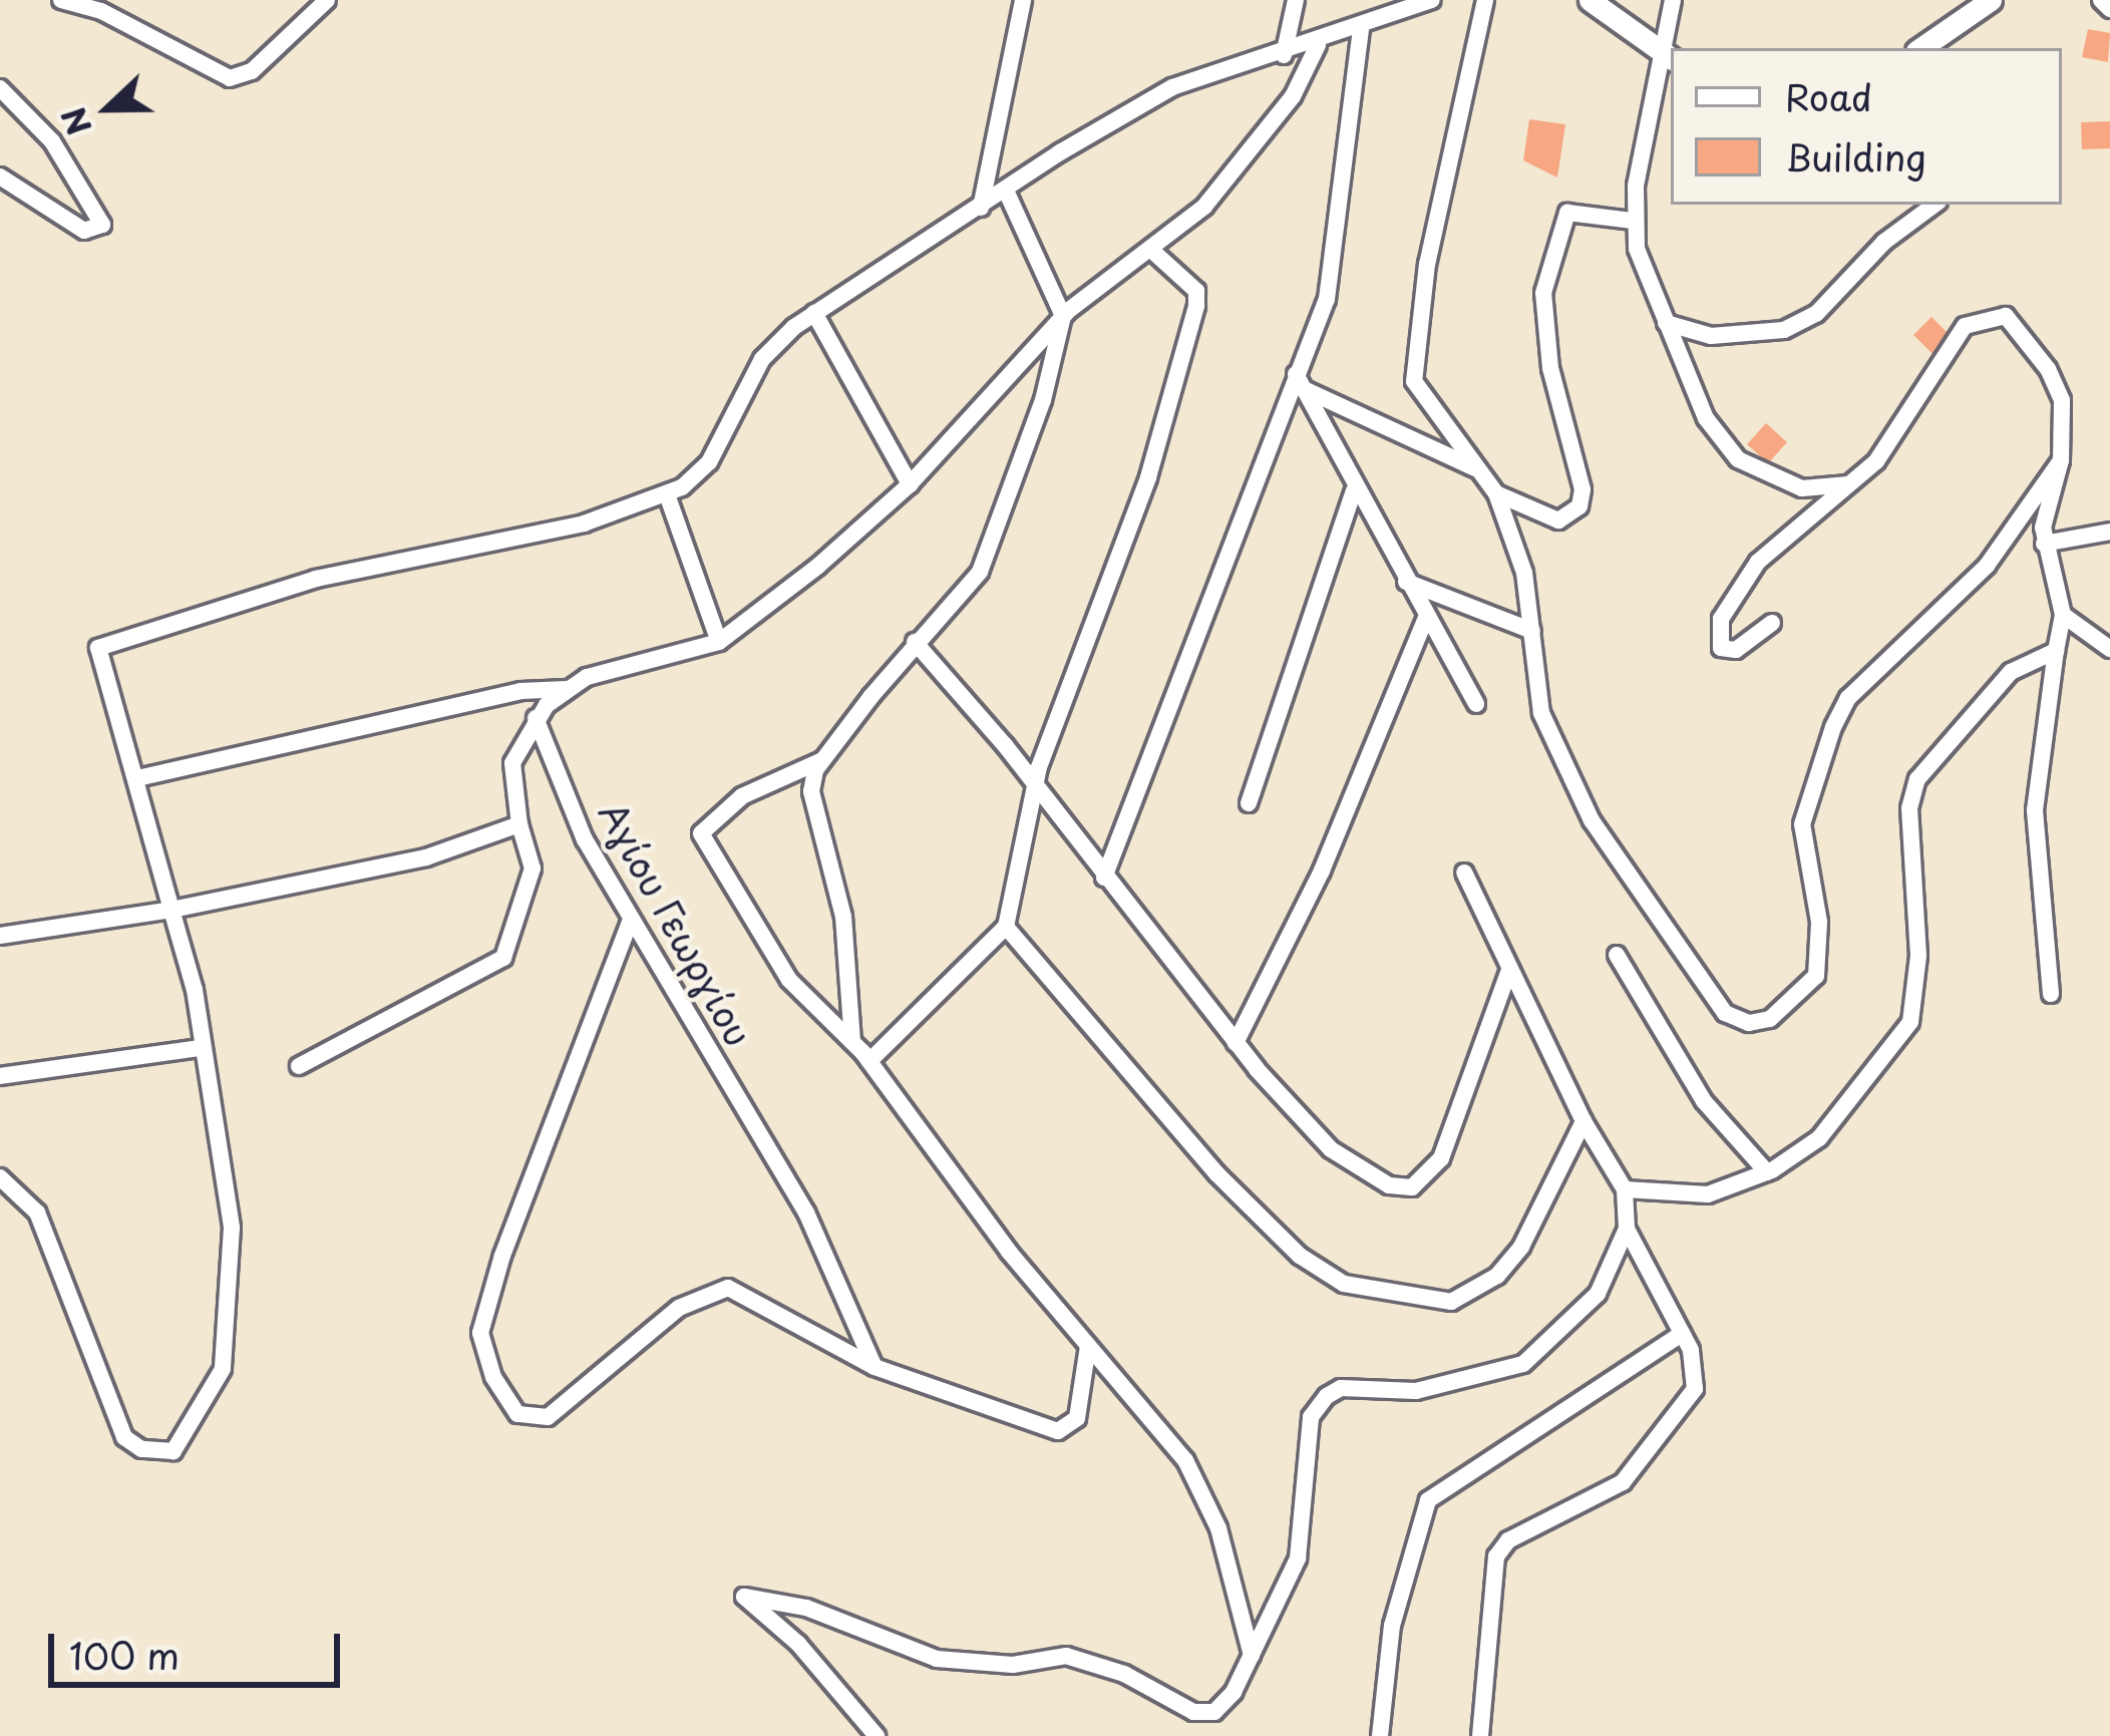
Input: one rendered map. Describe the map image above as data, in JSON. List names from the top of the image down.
{
  "streets": {
    "street": ["Αγίου Γεωργίου"]
  },
  "legend": ["Road", "Building"],
  "scale_bar": "100 m",
  "north": "left"
}
